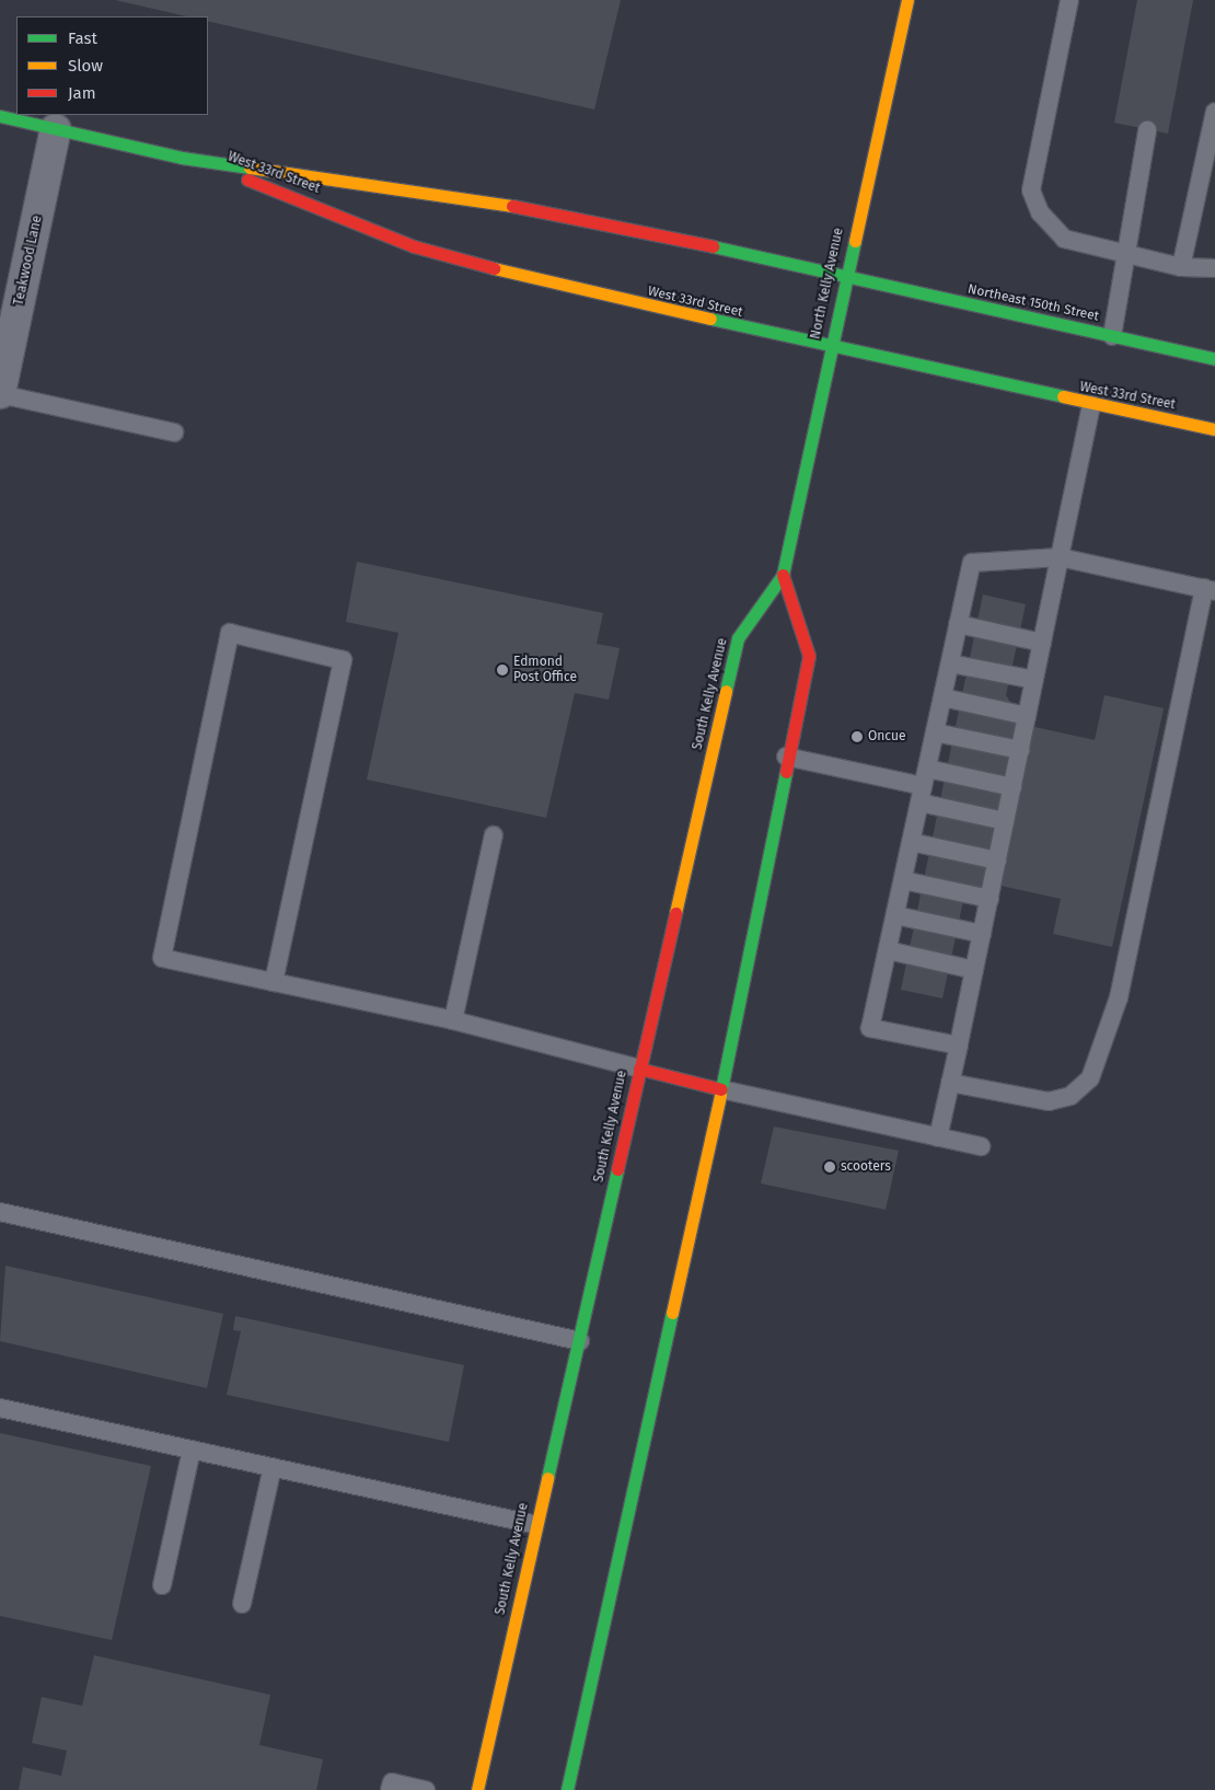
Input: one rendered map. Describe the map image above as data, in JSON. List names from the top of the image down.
{
  "streets": {
    "main road": [
      "West 33rd Street",
      "North Kelly Avenue",
      "Northeast 150th Street",
      "South Kelly Avenue"
    ],
    "street": ["Teakwood Lane"]
  },
  "crossings": [
    ["West 33rd Street", "Teakwood Lane"],
    ["West 33rd Street", "North Kelly Avenue"],
    ["West 33rd Street", "Northeast 150th Street"],
    ["North Kelly Avenue", "Northeast 150th Street"],
    ["North Kelly Avenue", "South Kelly Avenue"]
  ],
  "places": ["Edmond Post Office", "Oncue", "scooters"],
  "legend": ["Fast", "Slow", "Jam"]
}
